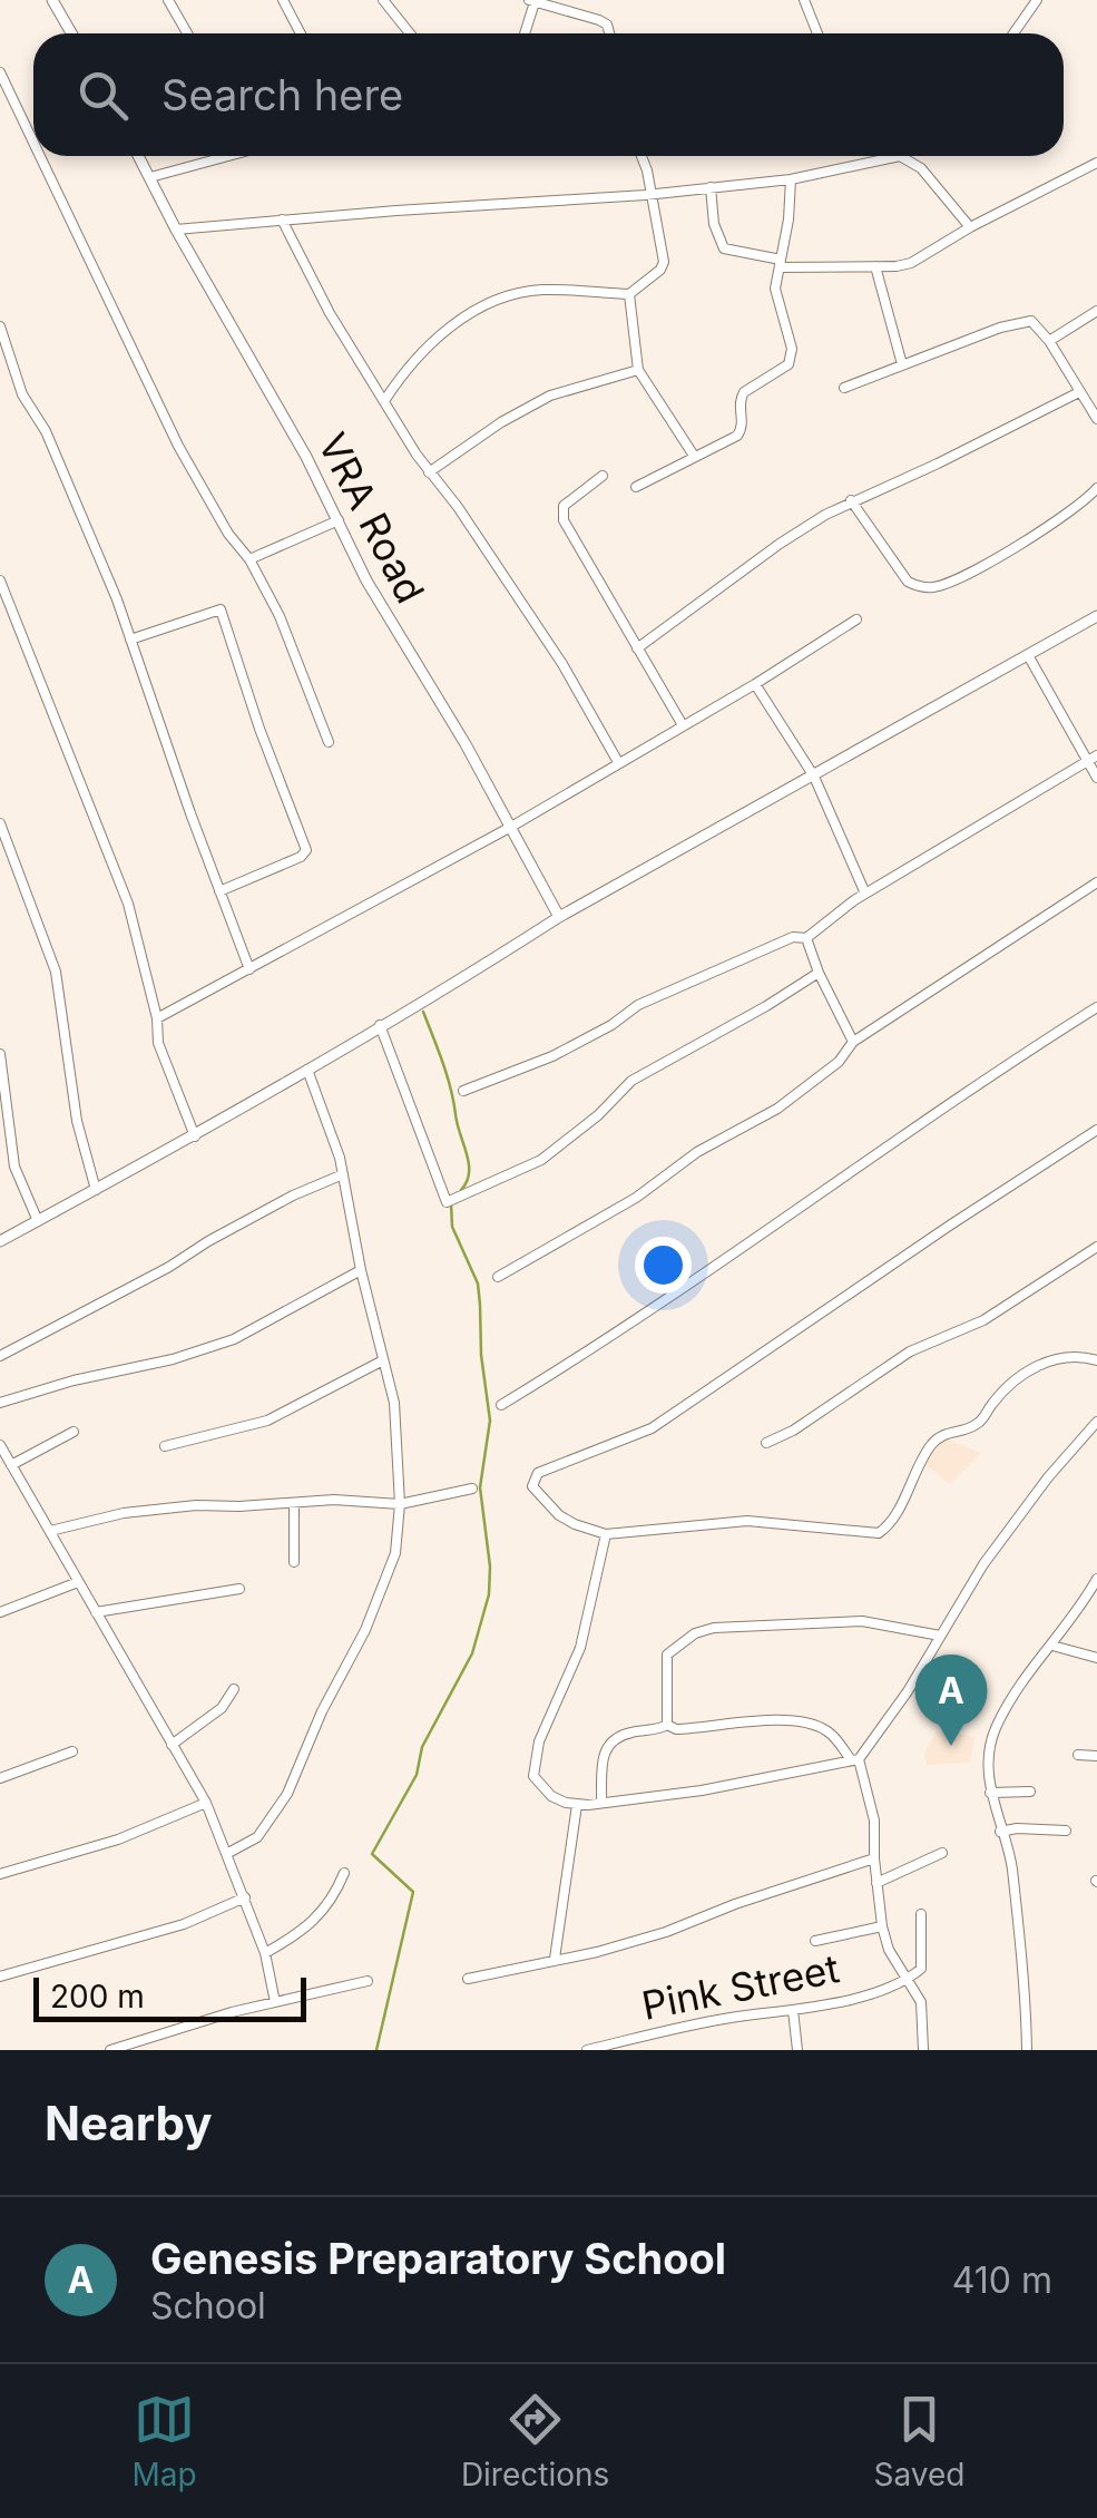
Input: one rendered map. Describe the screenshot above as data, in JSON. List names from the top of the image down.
{
  "streets": {
    "street": ["VRA Road", "Pink Street"]
  },
  "scale_bar": "200 m",
  "page": {
    "search": "Search here",
    "pins": "A",
    "scale": "200 m",
    "heading": "Nearby",
    "list": [
      {
        "mark": "A",
        "name": "Genesis Preparatory School",
        "note": "School",
        "value": "410 m"
      }
    ],
    "nav": ["Map", "Directions", "Saved"]
  }
}
